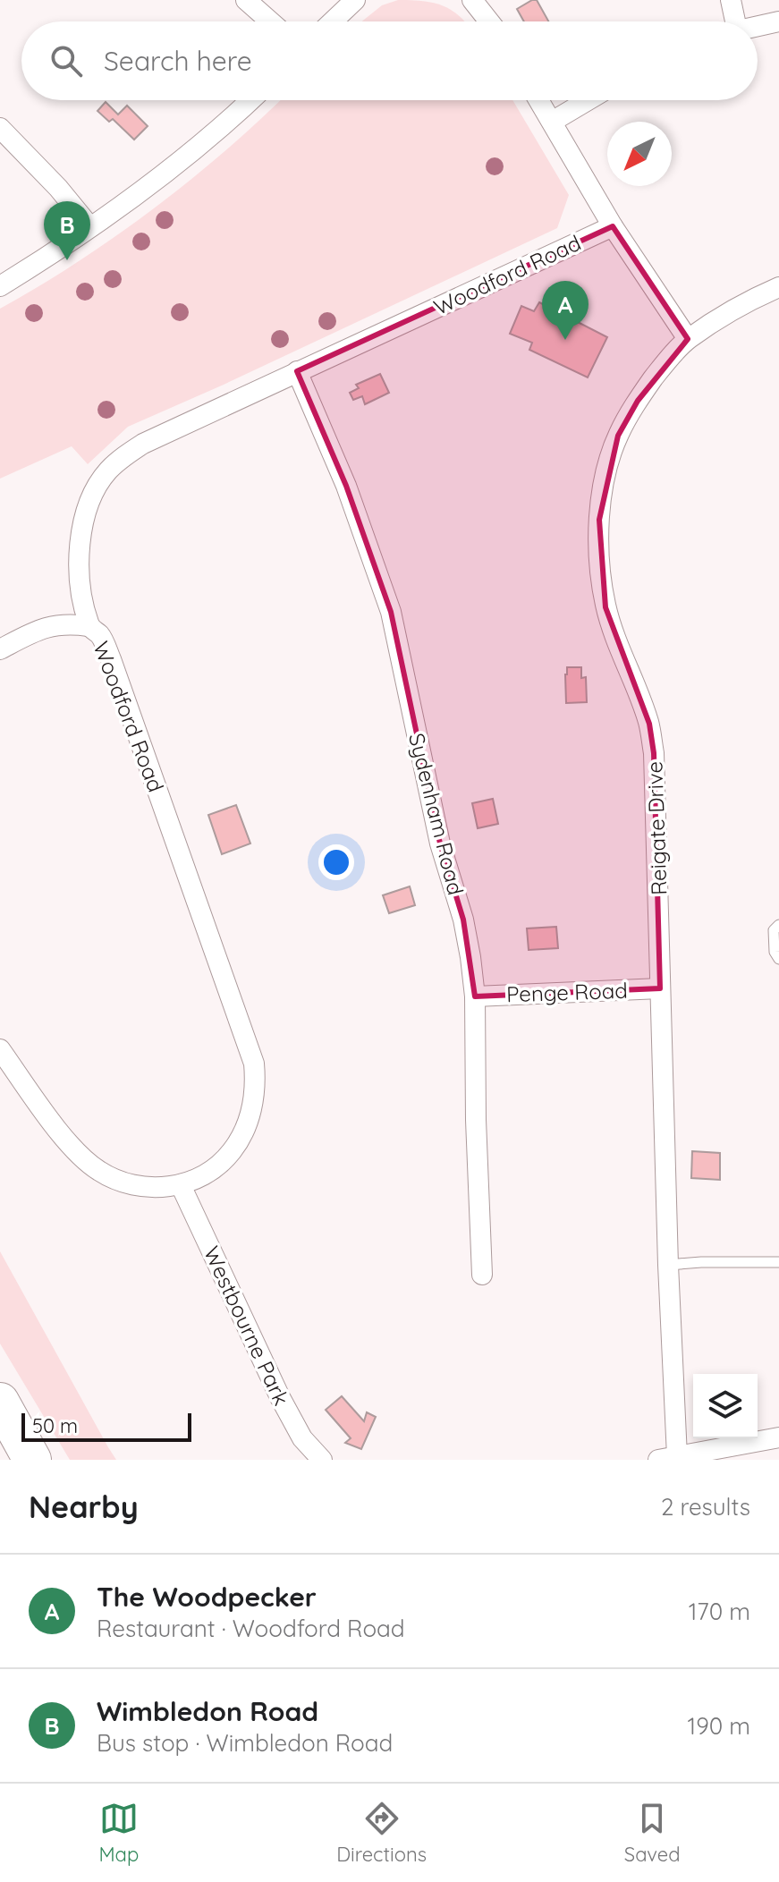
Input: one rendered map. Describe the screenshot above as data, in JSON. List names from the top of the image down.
{
  "streets": {
    "street": [
      "Woodford Road",
      "Sydenham Road",
      "Reigate Drive",
      "Penge Road",
      "Westbourne Park"
    ]
  },
  "crossings": [
    ["Woodford Road", "Sydenham Road"],
    ["Woodford Road", "Westbourne Park"],
    ["Sydenham Road", "Penge Road"],
    ["Reigate Drive", "Penge Road"]
  ],
  "scale_bar": "50 m",
  "north": "bottom left",
  "page": {
    "search": "Search here",
    "pins": ["B", "A"],
    "scale": "50 m",
    "heading": ["Nearby", "2 results"],
    "list": [
      {
        "mark": "A",
        "name": "The Woodpecker",
        "note": "Restaurant · Woodford Road",
        "value": "170 m"
      },
      {
        "mark": "B",
        "name": "Wimbledon Road",
        "note": "Bus stop · Wimbledon Road",
        "value": "190 m"
      }
    ],
    "nav": ["Map", "Directions", "Saved"]
  }
}
